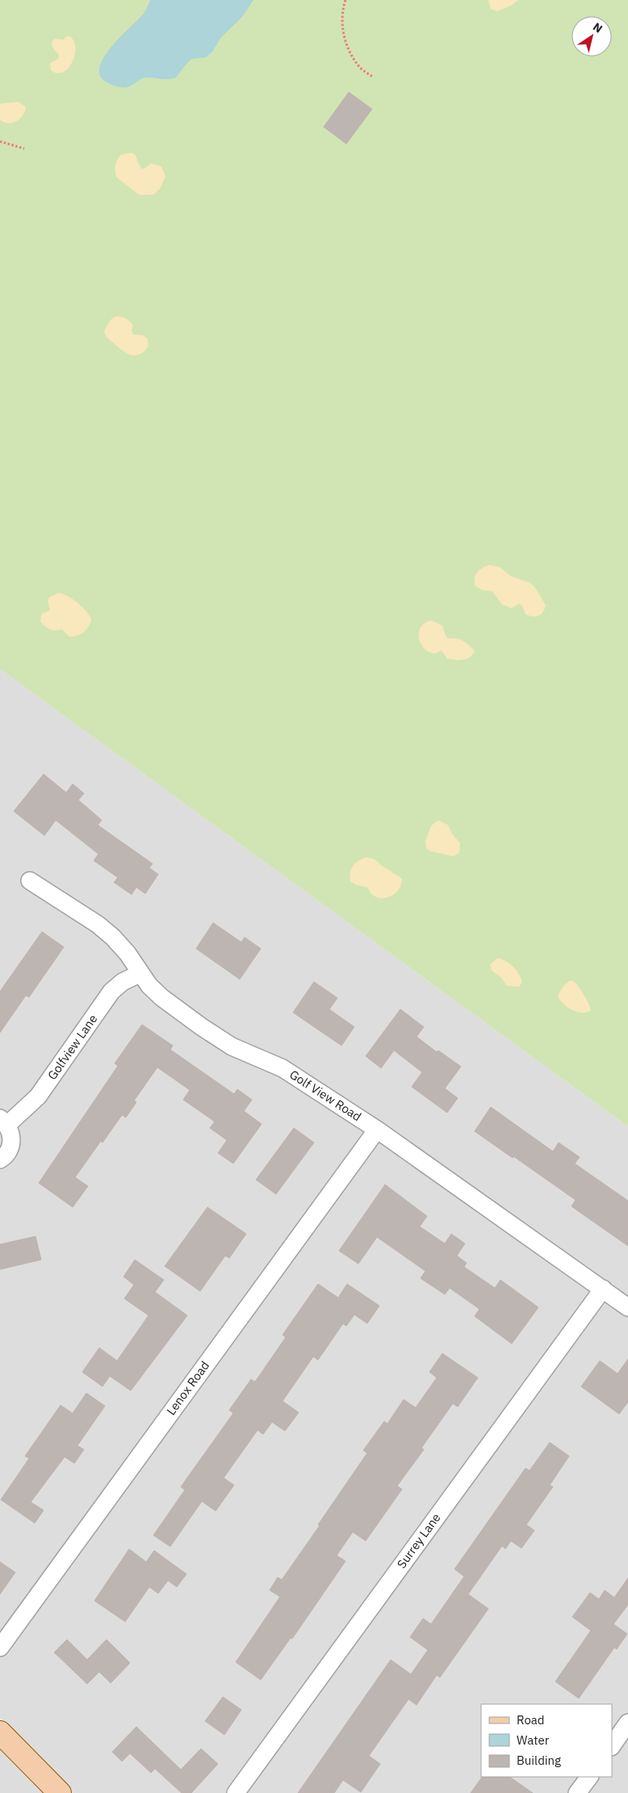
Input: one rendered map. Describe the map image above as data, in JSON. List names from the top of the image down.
{
  "streets": {
    "street": [
      "Golfview Lane",
      "Golf View Road",
      "Lenox Road",
      "Surrey Lane"
    ]
  },
  "crossings": [
    ["Golfview Lane", "Golf View Road"],
    ["Golf View Road", "Lenox Road"],
    ["Golf View Road", "Surrey Lane"]
  ],
  "legend": ["Road", "Water", "Building"],
  "north": "top right"
}
